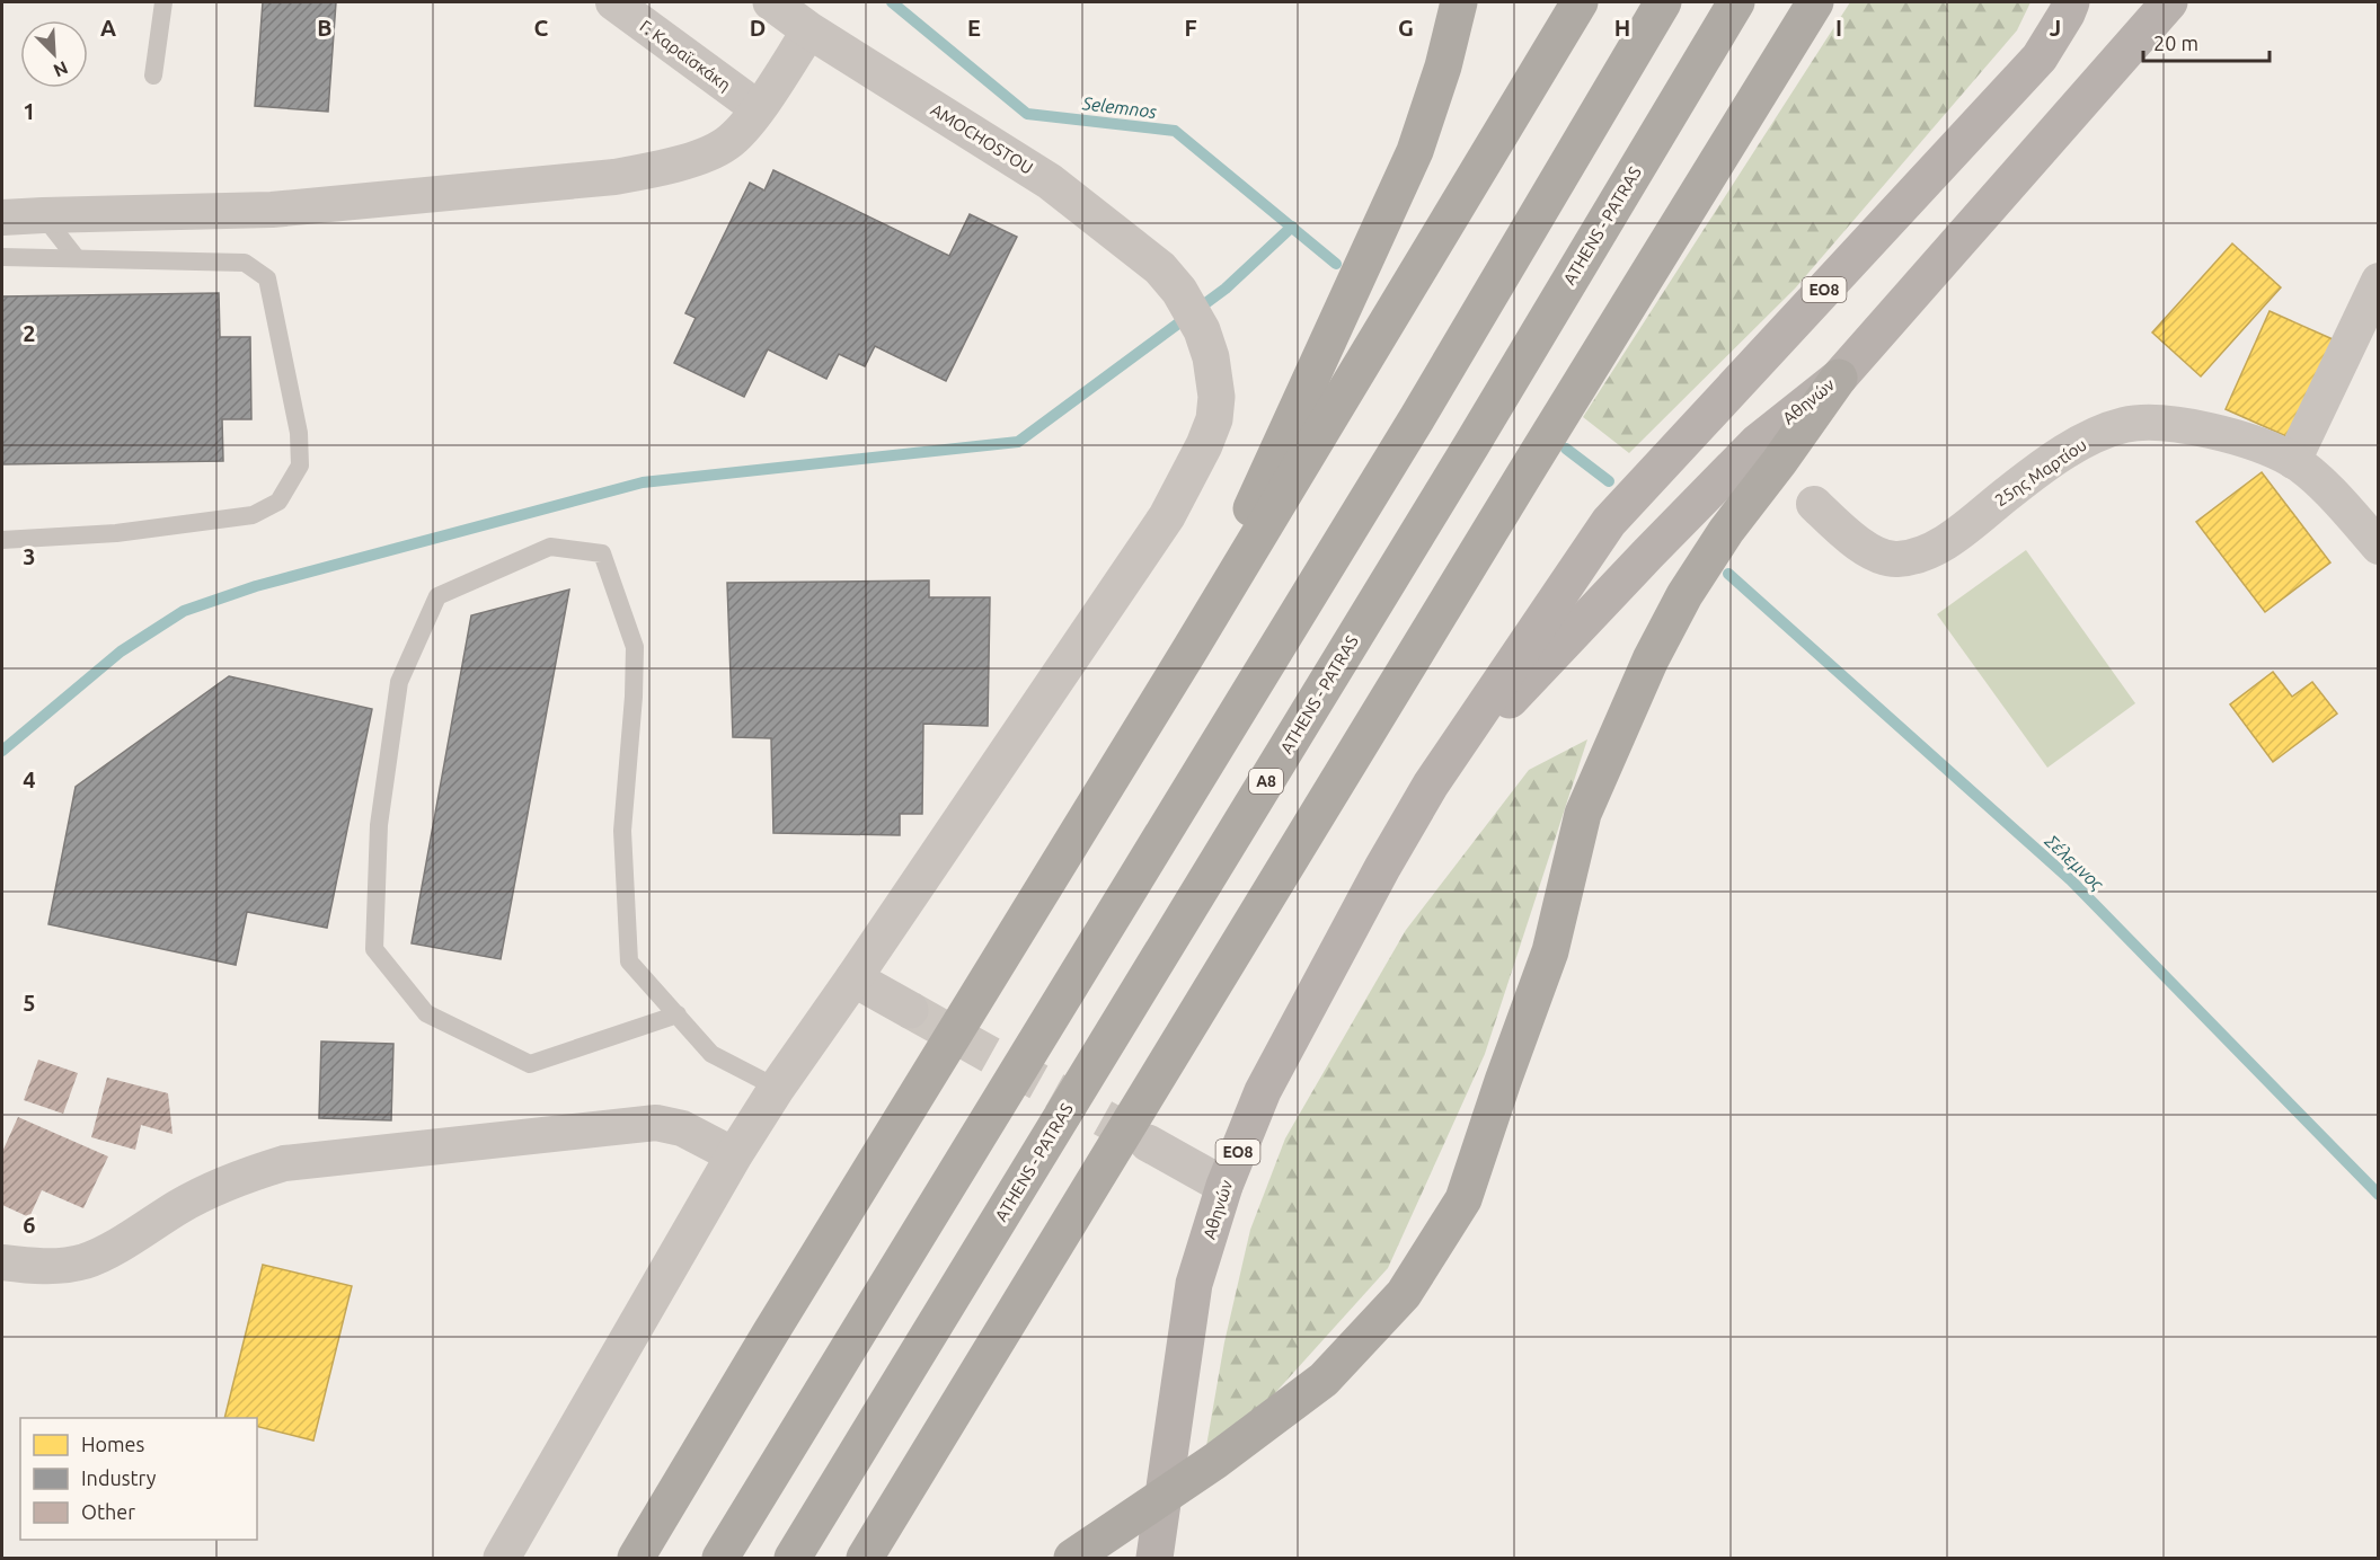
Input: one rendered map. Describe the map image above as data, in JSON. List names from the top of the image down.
{
  "streets": {
    "highway": ["ATHENS - PATRAS", "Α8"],
    "main road": ["ΕΟ8", "Αθηνών"],
    "street": ["Γ. Καραϊσκάκη", "AMOCHOSTOU", "25ης Μαρτίου"]
  },
  "water": ["Selemnos", "Σέλεμνος"],
  "legend": ["Homes", "Industry", "Other"],
  "scale_bar": "20 m",
  "north": "bottom right",
  "grid": {
    "columns": [
      "A",
      "B",
      "C",
      "D",
      "E",
      "F",
      "G",
      "H",
      "I",
      "J"
    ],
    "rows": [
      "1",
      "2",
      "3",
      "4",
      "5",
      "6"
    ]
  }
}
